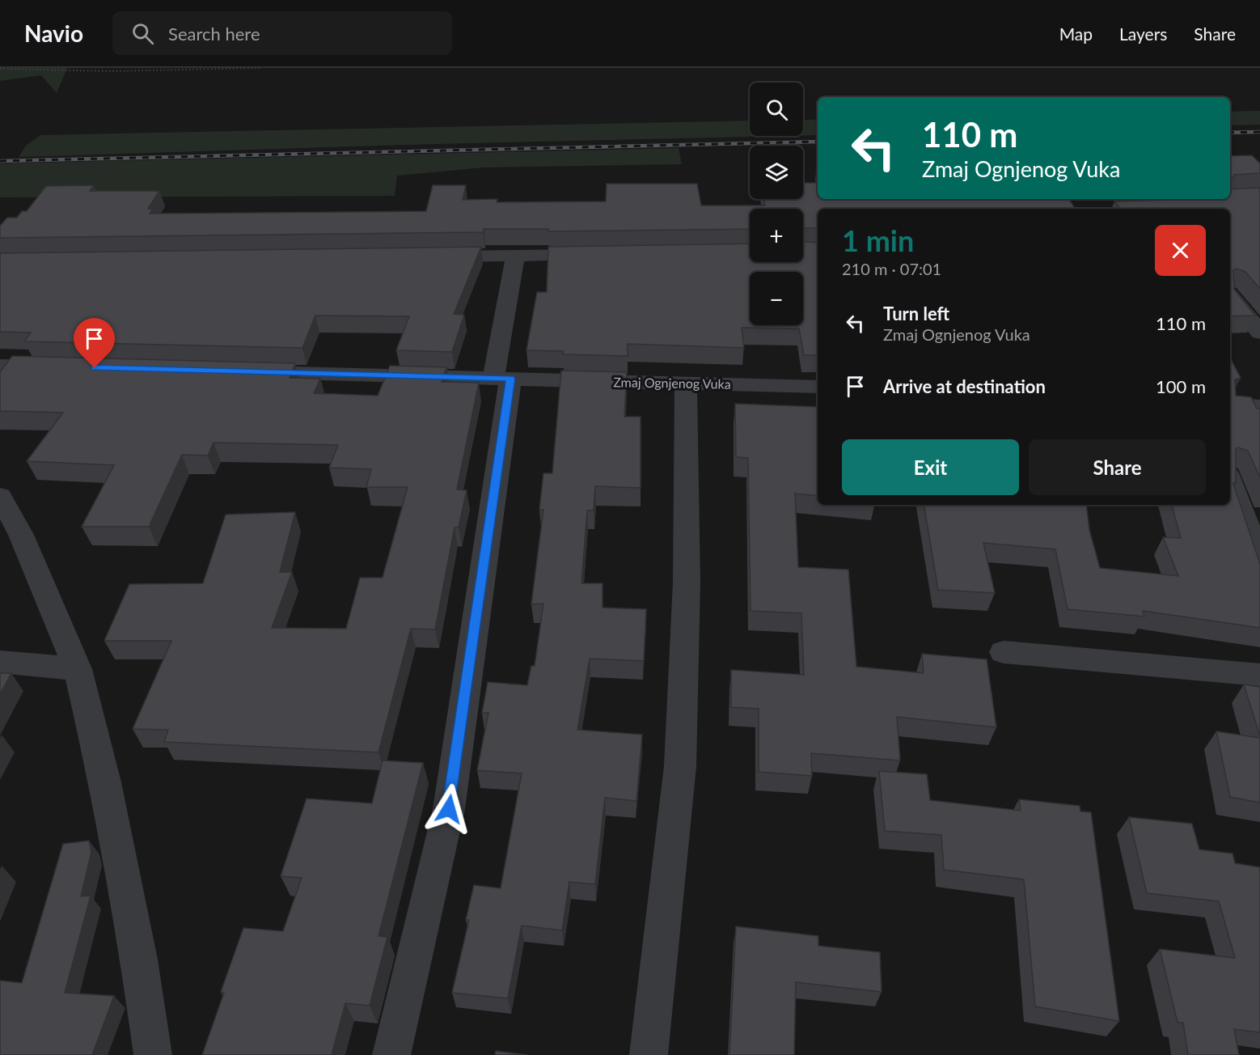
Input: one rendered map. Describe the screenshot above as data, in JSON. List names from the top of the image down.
{
  "streets": {
    "street": ["Zmaj Ognjenog Vuka"]
  },
  "page": {
    "header": "Navio",
    "search": "Search here",
    "nav": ["Map", "Layers", "Share"],
    "map_buttons": ["+", "−"],
    "turn": ["110 m", "Zmaj Ognjenog Vuka"],
    "heading": ["1 min", "210 m · 07:01"],
    "list": [
      {
        "name": "Turn left",
        "note": "Zmaj Ognjenog Vuka",
        "value": "110 m"
      },
      {
        "name": "Arrive at destination",
        "value": "100 m"
      }
    ],
    "buttons": ["Exit", "Share"]
  }
}
